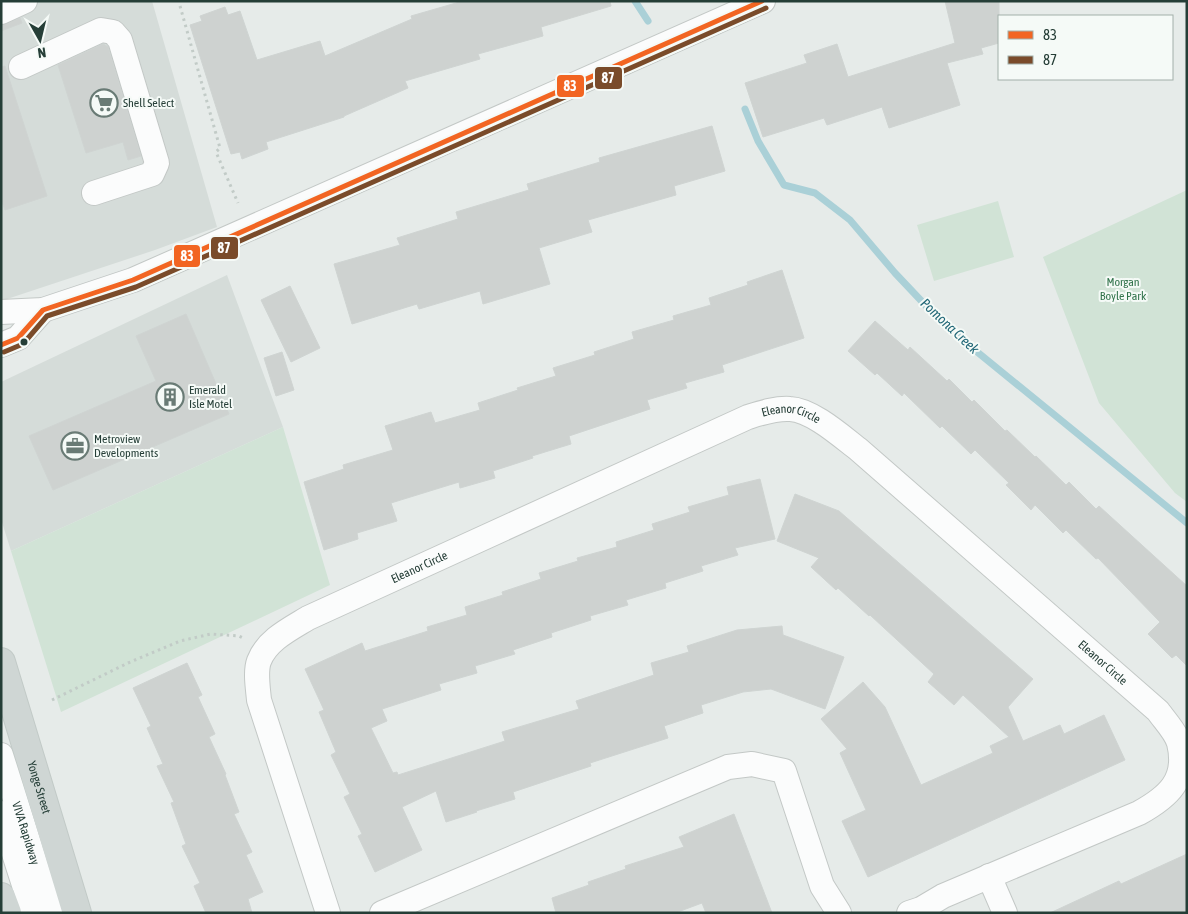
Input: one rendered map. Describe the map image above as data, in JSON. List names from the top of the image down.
{
  "streets": {
    "main road": ["Yonge Street"],
    "street": ["Eleanor Circle", "VIVA Rapidway"]
  },
  "water": ["Pomona Creek"],
  "parks": ["Morgan Boyle Park"],
  "places": {
    "supermarket": ["Shell Select"],
    "building": ["Emerald Isle Motel"],
    "office": ["Metroview Developments"]
  },
  "lines": ["transit line 83", "transit line 87"],
  "legend": ["83", "87"],
  "north": "bottom"
}
